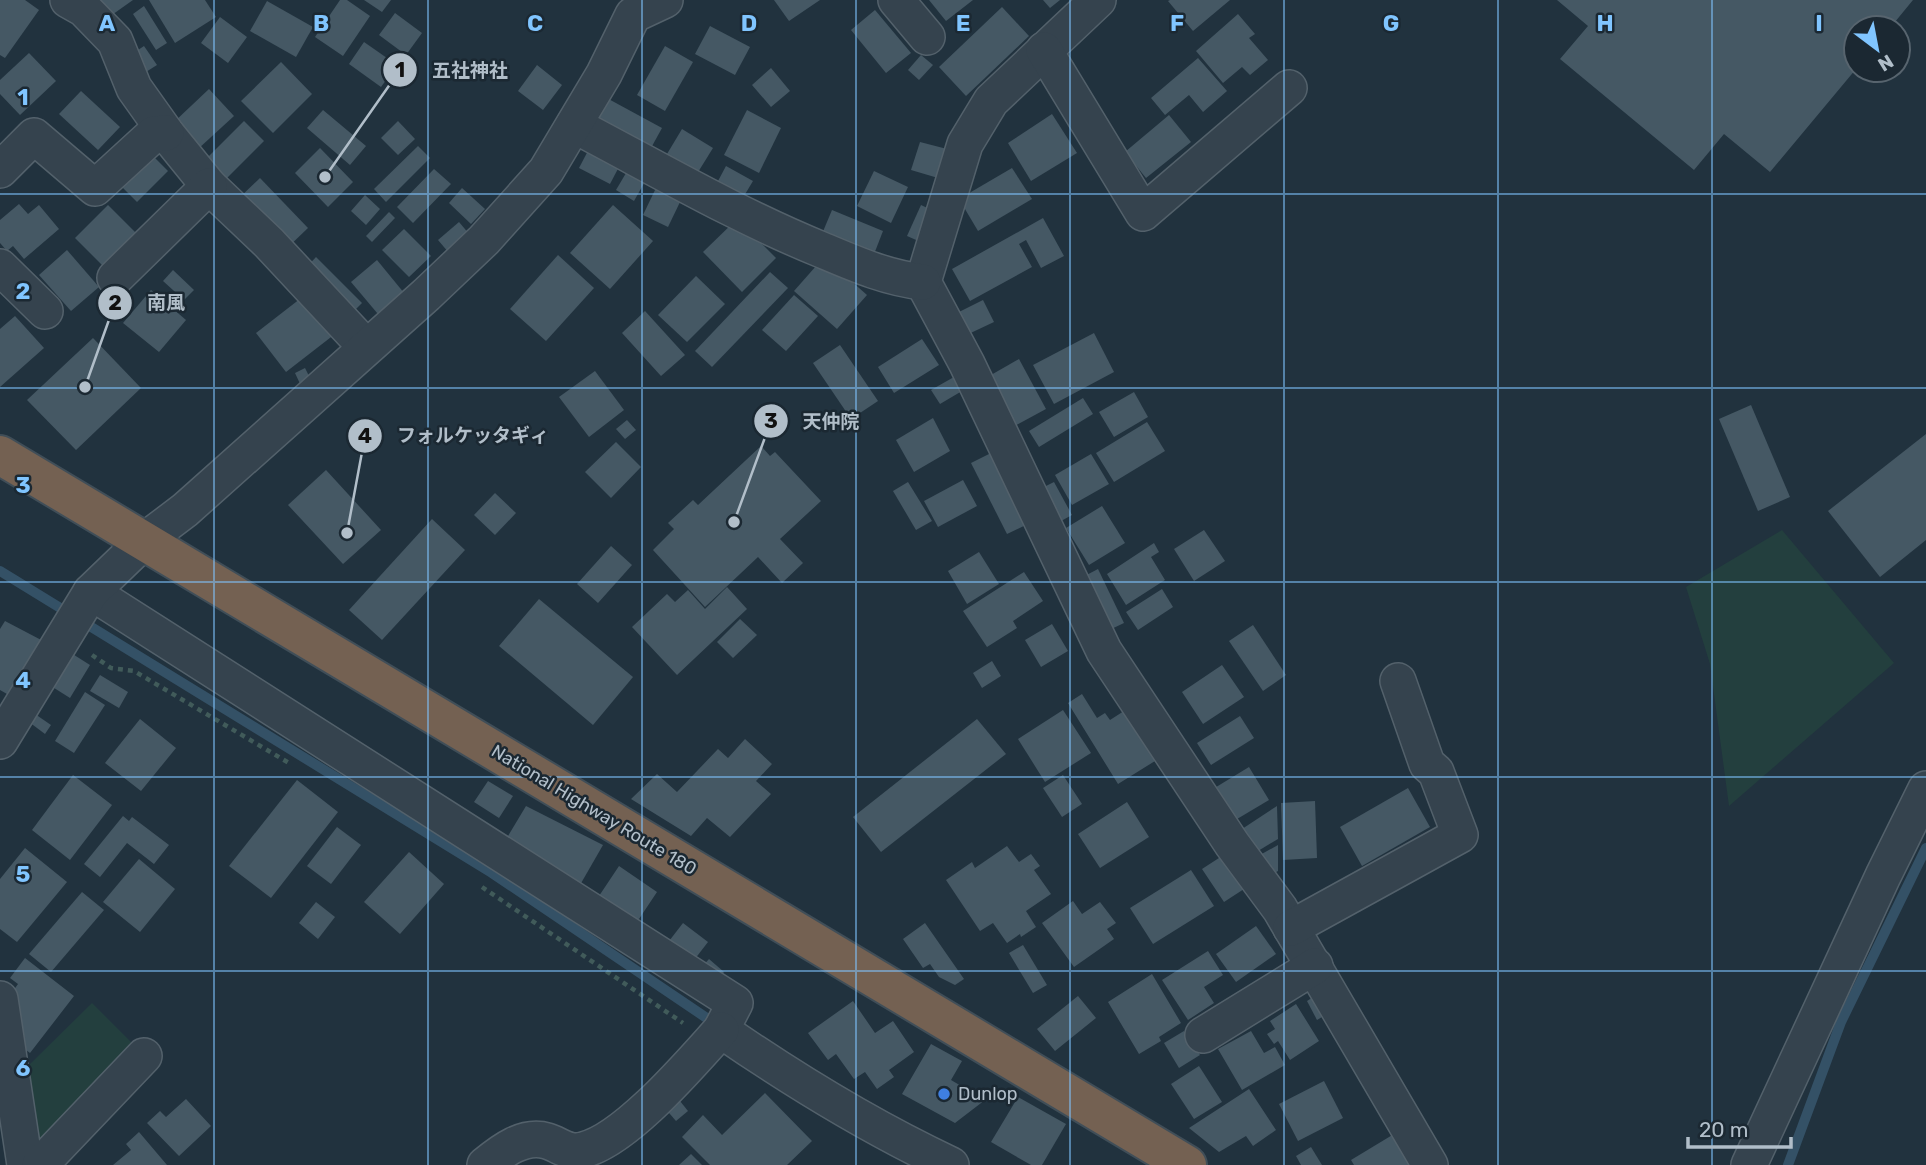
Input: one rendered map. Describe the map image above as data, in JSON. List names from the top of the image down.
{
  "streets": {
    "highway": ["National Highway Route 180"]
  },
  "places": [
    "五社神社",
    "南風",
    "天仲院",
    "フォルケッタギィ",
    "Dunlop"
  ],
  "scale_bar": "20 m",
  "north": "bottom right",
  "grid": {
    "columns": [
      "A",
      "B",
      "C",
      "D",
      "E",
      "F",
      "G",
      "H",
      "I"
    ],
    "rows": [
      "1",
      "2",
      "3",
      "4",
      "5",
      "6"
    ]
  }
}
